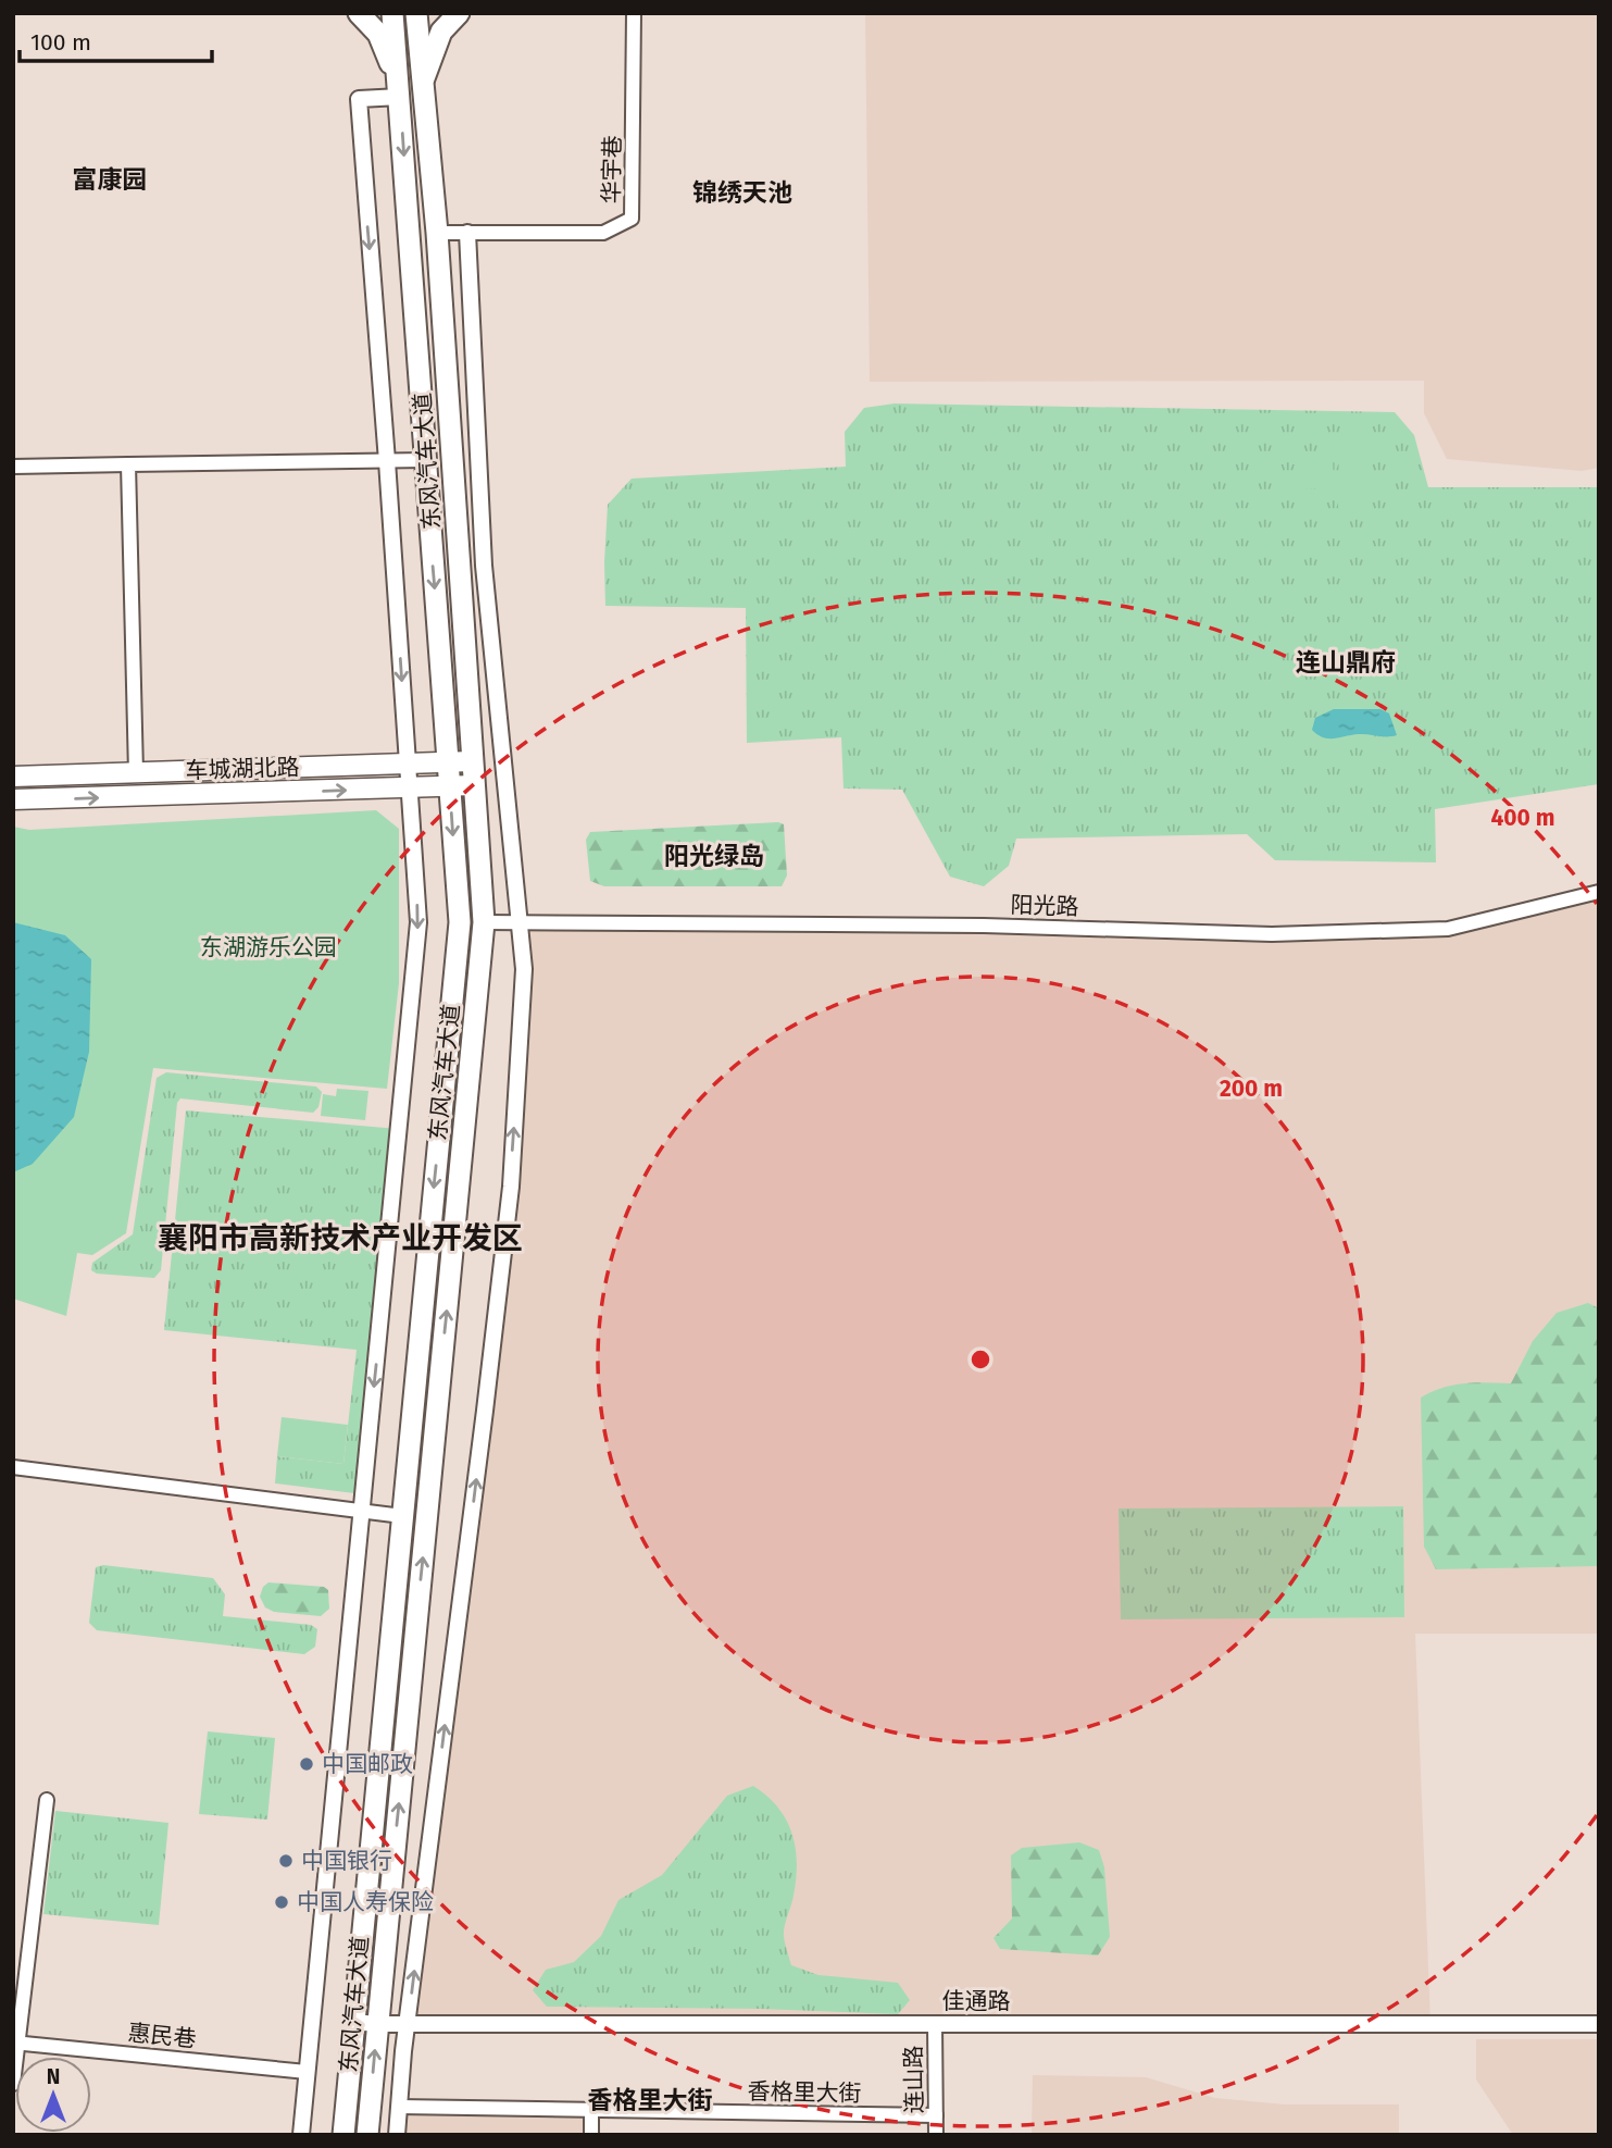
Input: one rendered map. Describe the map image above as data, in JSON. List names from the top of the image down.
{
  "streets": {
    "main road": ["东风汽车大道", "车城湖北路"],
    "street": [
      "华宇巷",
      "阳光路",
      "佳通路",
      "惠民巷",
      "连山路",
      "香格里大街"
    ]
  },
  "crossings": [
    ["华宇巷", "东风汽车大道"],
    ["东风汽车大道", "车城湖北路"],
    ["东风汽车大道", "阳光路"],
    ["东风汽车大道", "佳通路"],
    ["佳通路", "连山路"],
    ["连山路", "香格里大街"]
  ],
  "districts": [
    "富康园",
    "锦绣天池",
    "连山鼎府",
    "阳光绿岛",
    "襄阳市高新技术产业开发区",
    "香格里大街"
  ],
  "parks": ["东湖游乐公园"],
  "places": ["中国邮政", "中国银行", "中国人寿保险"],
  "scale_bar": "100 m",
  "north": "top",
  "rings": ["400 m", "200 m"]
}
